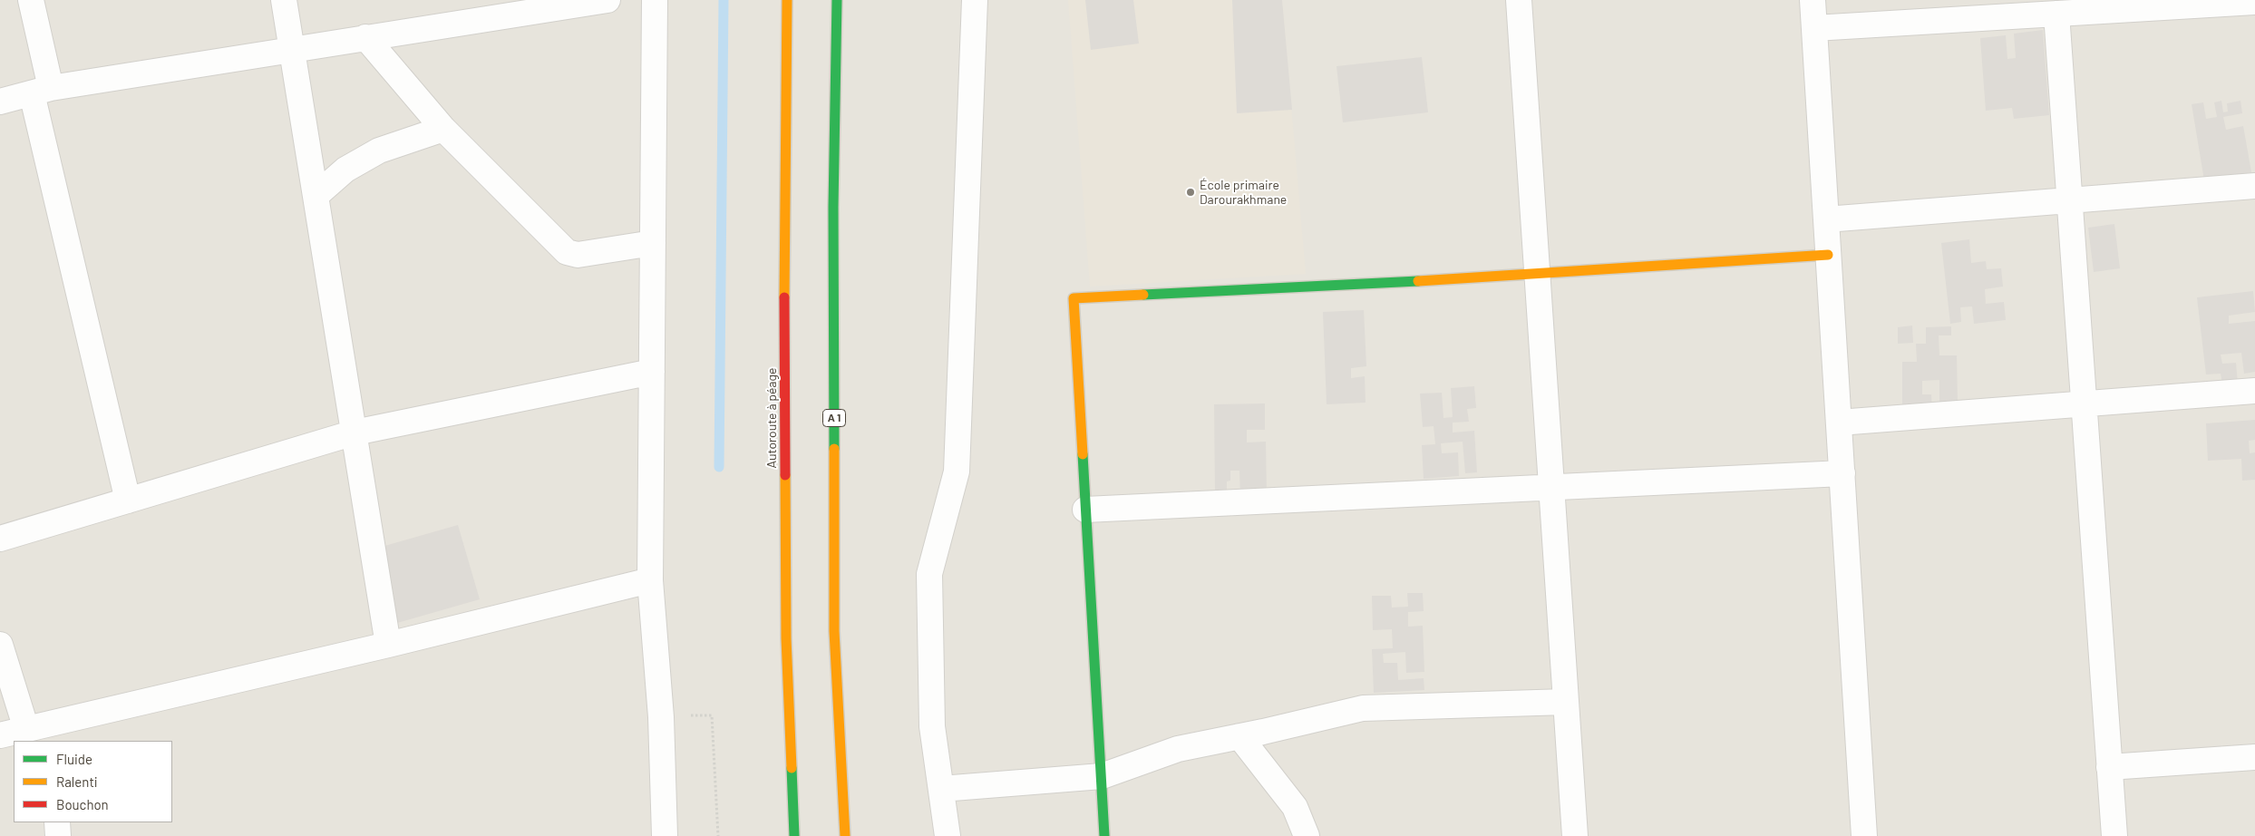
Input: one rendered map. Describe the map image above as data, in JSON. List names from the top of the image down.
{
  "streets": {
    "main road": ["Autoroute à péage", "A 1"]
  },
  "places": ["École primaire Darourakhmane"],
  "legend": ["Fluide", "Ralenti", "Bouchon"]
}
